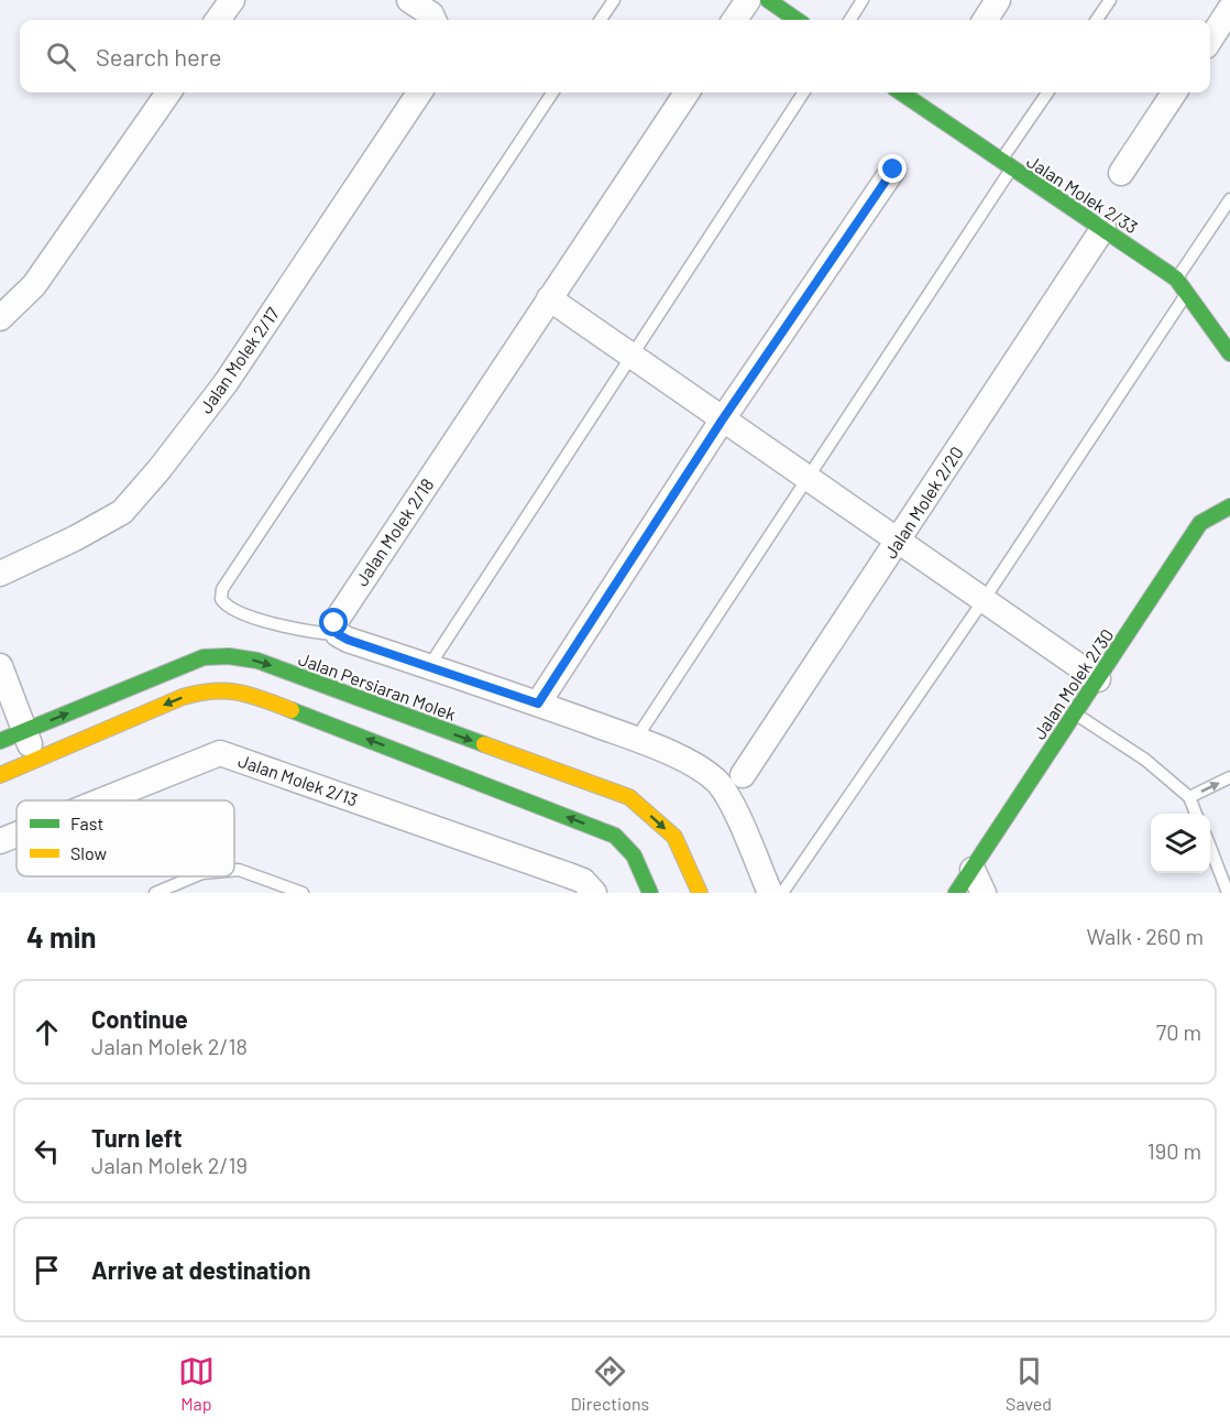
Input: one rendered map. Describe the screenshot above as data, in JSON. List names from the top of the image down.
{
  "streets": {
    "main road": ["Jalan Molek 2/33", "Jalan Molek 2/30", "Jalan Persiaran Molek"],
    "street": [
      "Jalan Molek 2/17",
      "Jalan Molek 2/20",
      "Jalan Molek 2/18",
      "Jalan Molek 2/13"
    ]
  },
  "crossings": [
    ["Jalan Molek 2/33", "Jalan Molek 2/20"]
  ],
  "legend": ["Fast", "Slow"],
  "page": {
    "search": "Search here",
    "heading": ["4 min", "Walk · 260 m"],
    "list": [
      ["Continue", "Jalan Molek 2/18", "70 m"],
      ["Turn left", "Jalan Molek 2/19", "190 m"],
      "Arrive at destination"
    ],
    "nav": ["Map", "Directions", "Saved"]
  }
}
